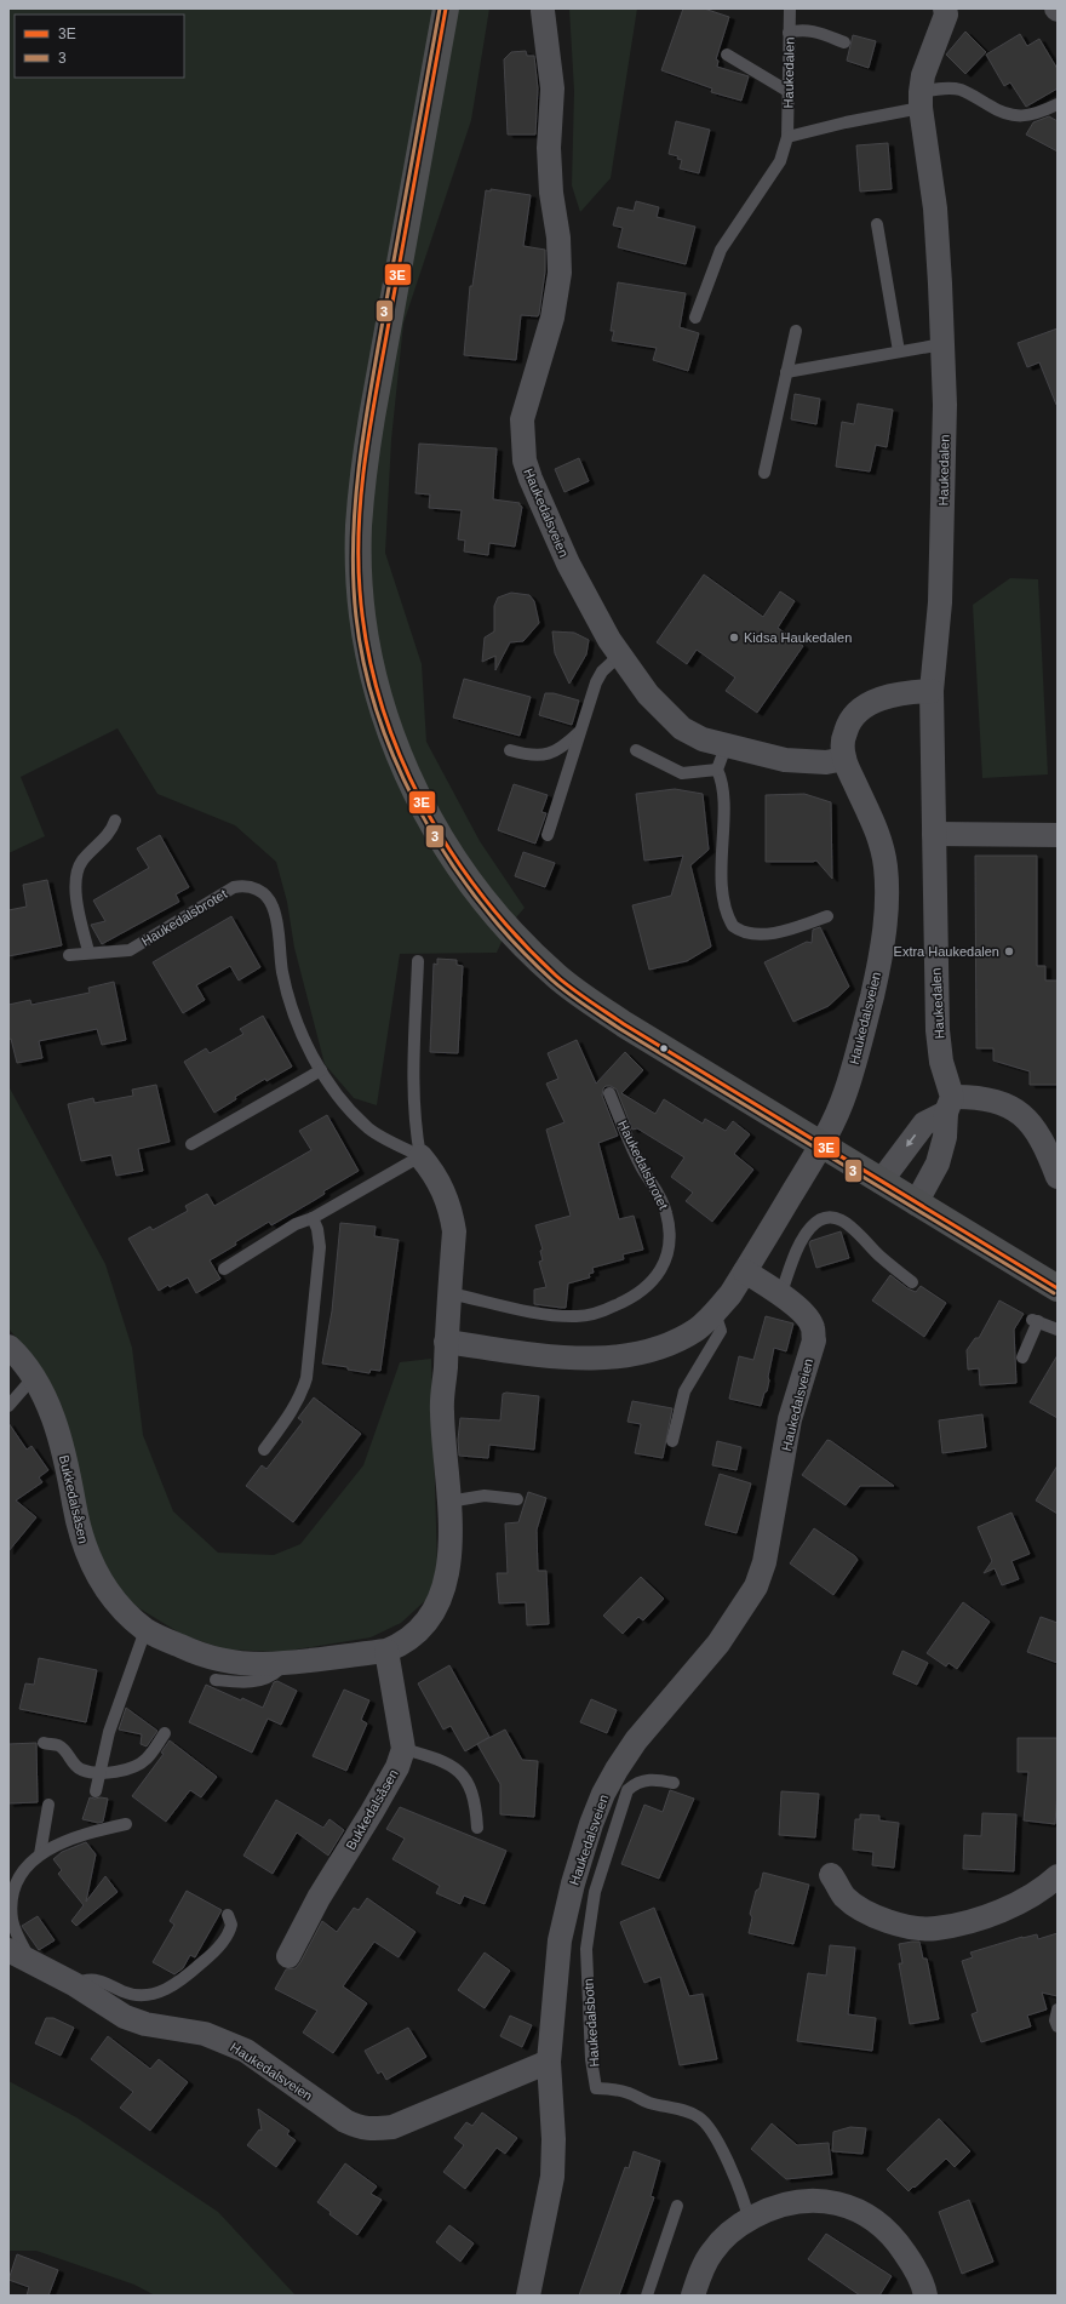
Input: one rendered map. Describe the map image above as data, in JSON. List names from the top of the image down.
{
  "streets": {
    "street": [
      "Haukedalen",
      "Haukedalsveien",
      "Haukedalsbrotet",
      "Bukkedalsåsen"
    ],
    "lane": ["Haukedalsbotn"]
  },
  "crossings": [
    ["Haukedalen", "Haukedalsveien"],
    ["Haukedalsbrotet", "Bukkedalsåsen"]
  ],
  "places": ["Kidsa Haukedalen", "Extra Haukedalen"],
  "lines": ["transit line 3E", "transit line 3"],
  "legend": ["3E", "3"]
}
